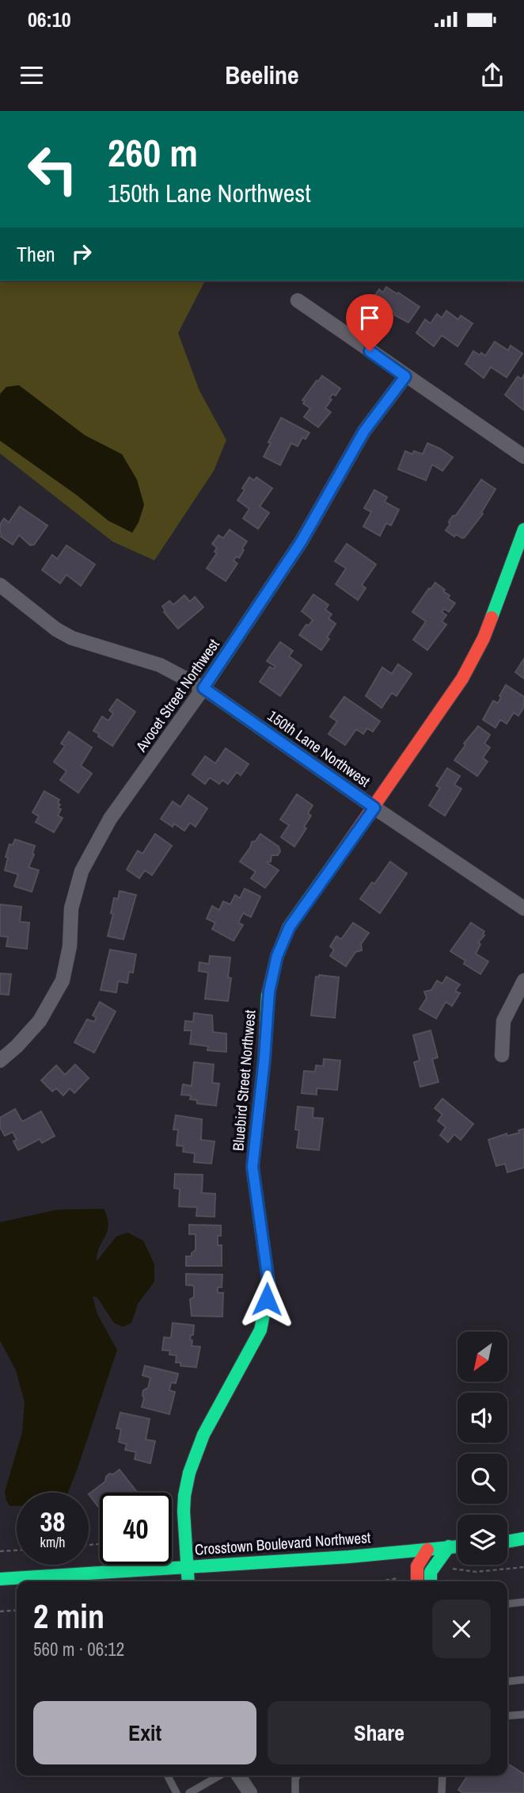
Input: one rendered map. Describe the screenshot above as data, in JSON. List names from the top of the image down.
{
  "streets": {
    "street": [
      "Avocet Street Northwest",
      "150th Lane Northwest",
      "Bluebird Street Northwest",
      "Crosstown Boulevard Northwest"
    ]
  },
  "crossings": [
    ["Avocet Street Northwest", "150th Lane Northwest"],
    ["150th Lane Northwest", "Bluebird Street Northwest"],
    ["Bluebird Street Northwest", "Crosstown Boulevard Northwest"]
  ],
  "north": "bottom left",
  "page": {
    "status": "06:10",
    "header": "Beeline",
    "turn": ["260 m", "150th Lane Northwest"],
    "then": "Then",
    "speed": "38 km/h",
    "limit": "40",
    "heading": ["2 min", "560 m · 06:12"],
    "buttons": ["Exit", "Share"]
  }
}
